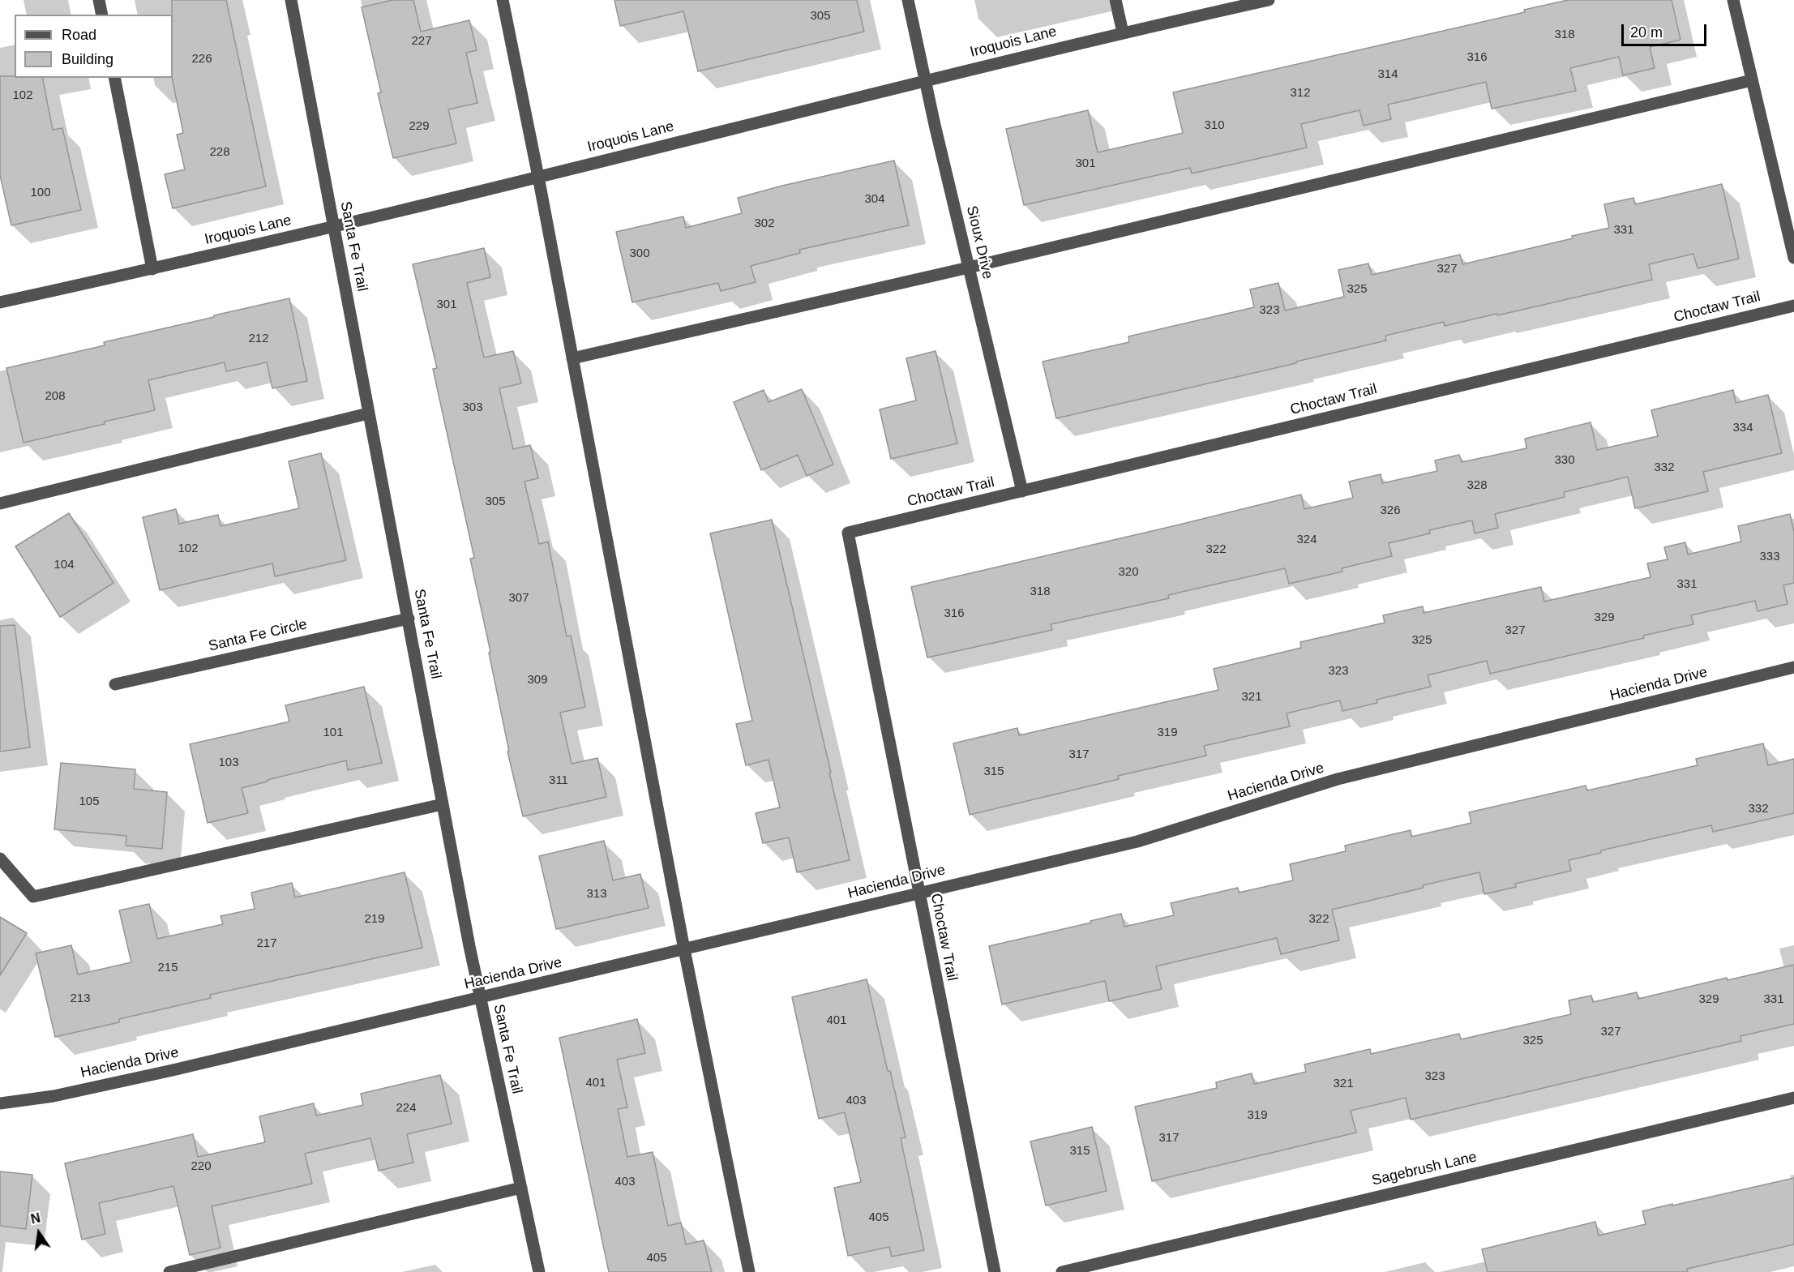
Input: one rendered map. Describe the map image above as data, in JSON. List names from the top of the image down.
{
  "streets": {
    "street": [
      "Iroquois Lane",
      "Sioux Drive",
      "Santa Fe Trail",
      "Choctaw Trail",
      "Santa Fe Circle",
      "Hacienda Drive",
      "Sagebrush Lane"
    ]
  },
  "crossings": [
    ["Iroquois Lane", "Sioux Drive"],
    ["Iroquois Lane", "Santa Fe Trail"],
    ["Sioux Drive", "Choctaw Trail"],
    ["Santa Fe Trail", "Santa Fe Circle"],
    ["Santa Fe Trail", "Hacienda Drive"],
    ["Choctaw Trail", "Hacienda Drive"]
  ],
  "house_numbers": [
    "305",
    "318",
    "227",
    "316",
    "226",
    "314",
    "312",
    "102",
    "310",
    "229",
    "228",
    "301",
    "100",
    "304",
    "302",
    "331",
    "300",
    "327",
    "325",
    "301",
    "323",
    "212",
    "208",
    "303",
    "334",
    "330",
    "332",
    "328",
    "305",
    "326",
    "324",
    "102",
    "322",
    "333",
    "104",
    "320",
    "331",
    "318",
    "307",
    "316",
    "329",
    "327",
    "325",
    "323",
    "309",
    "321",
    "101",
    "319",
    "317",
    "103",
    "315",
    "311",
    "105",
    "332",
    "313",
    "219",
    "322",
    "217",
    "215",
    "213",
    "329",
    "331",
    "401",
    "327",
    "325",
    "323",
    "401",
    "321",
    "403",
    "224",
    "319",
    "317",
    "315",
    "220",
    "403",
    "405",
    "405"
  ],
  "legend": ["Road", "Building"],
  "scale_bar": "20 m",
  "north": "top"
}
